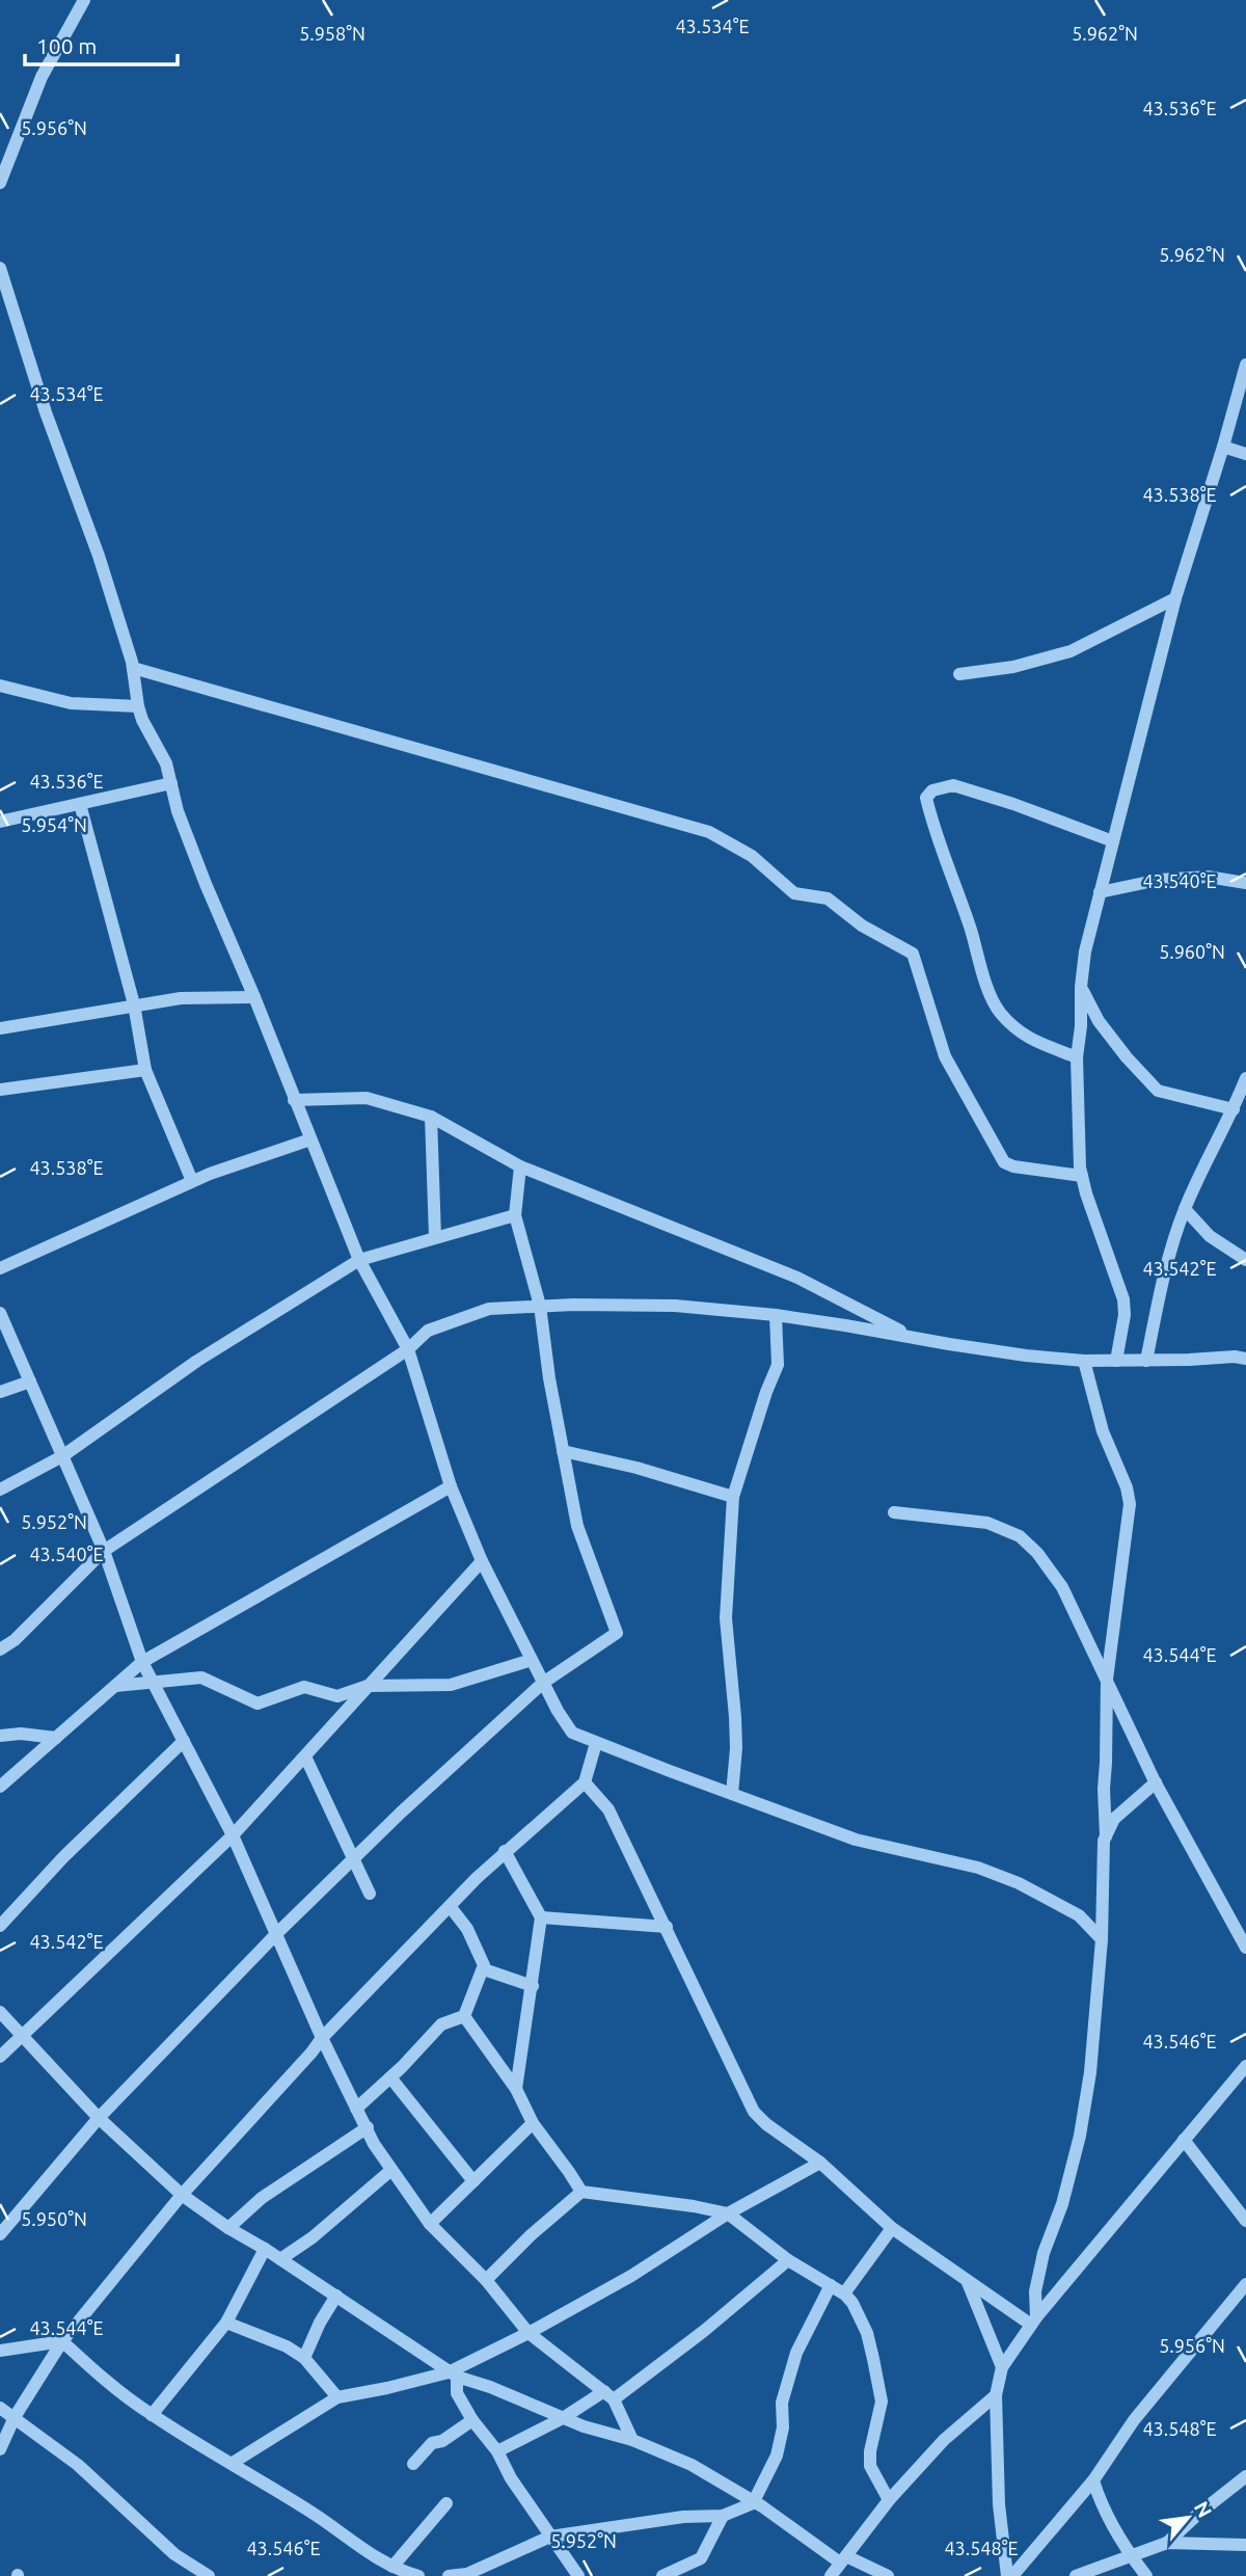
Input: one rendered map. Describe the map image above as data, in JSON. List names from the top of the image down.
{
  "scale_bar": "100 m",
  "north": "top right",
  "coordinates": [
    "43.534°E",
    "5.958°N",
    "5.962°N",
    "43.536°E",
    "5.956°N",
    "43.538°E",
    "5.954°N",
    "43.540°E",
    "5.960°N",
    "43.542°E",
    "5.952°N",
    "43.544°E",
    "43.546°E",
    "5.950°N",
    "43.548°E"
  ]
}
